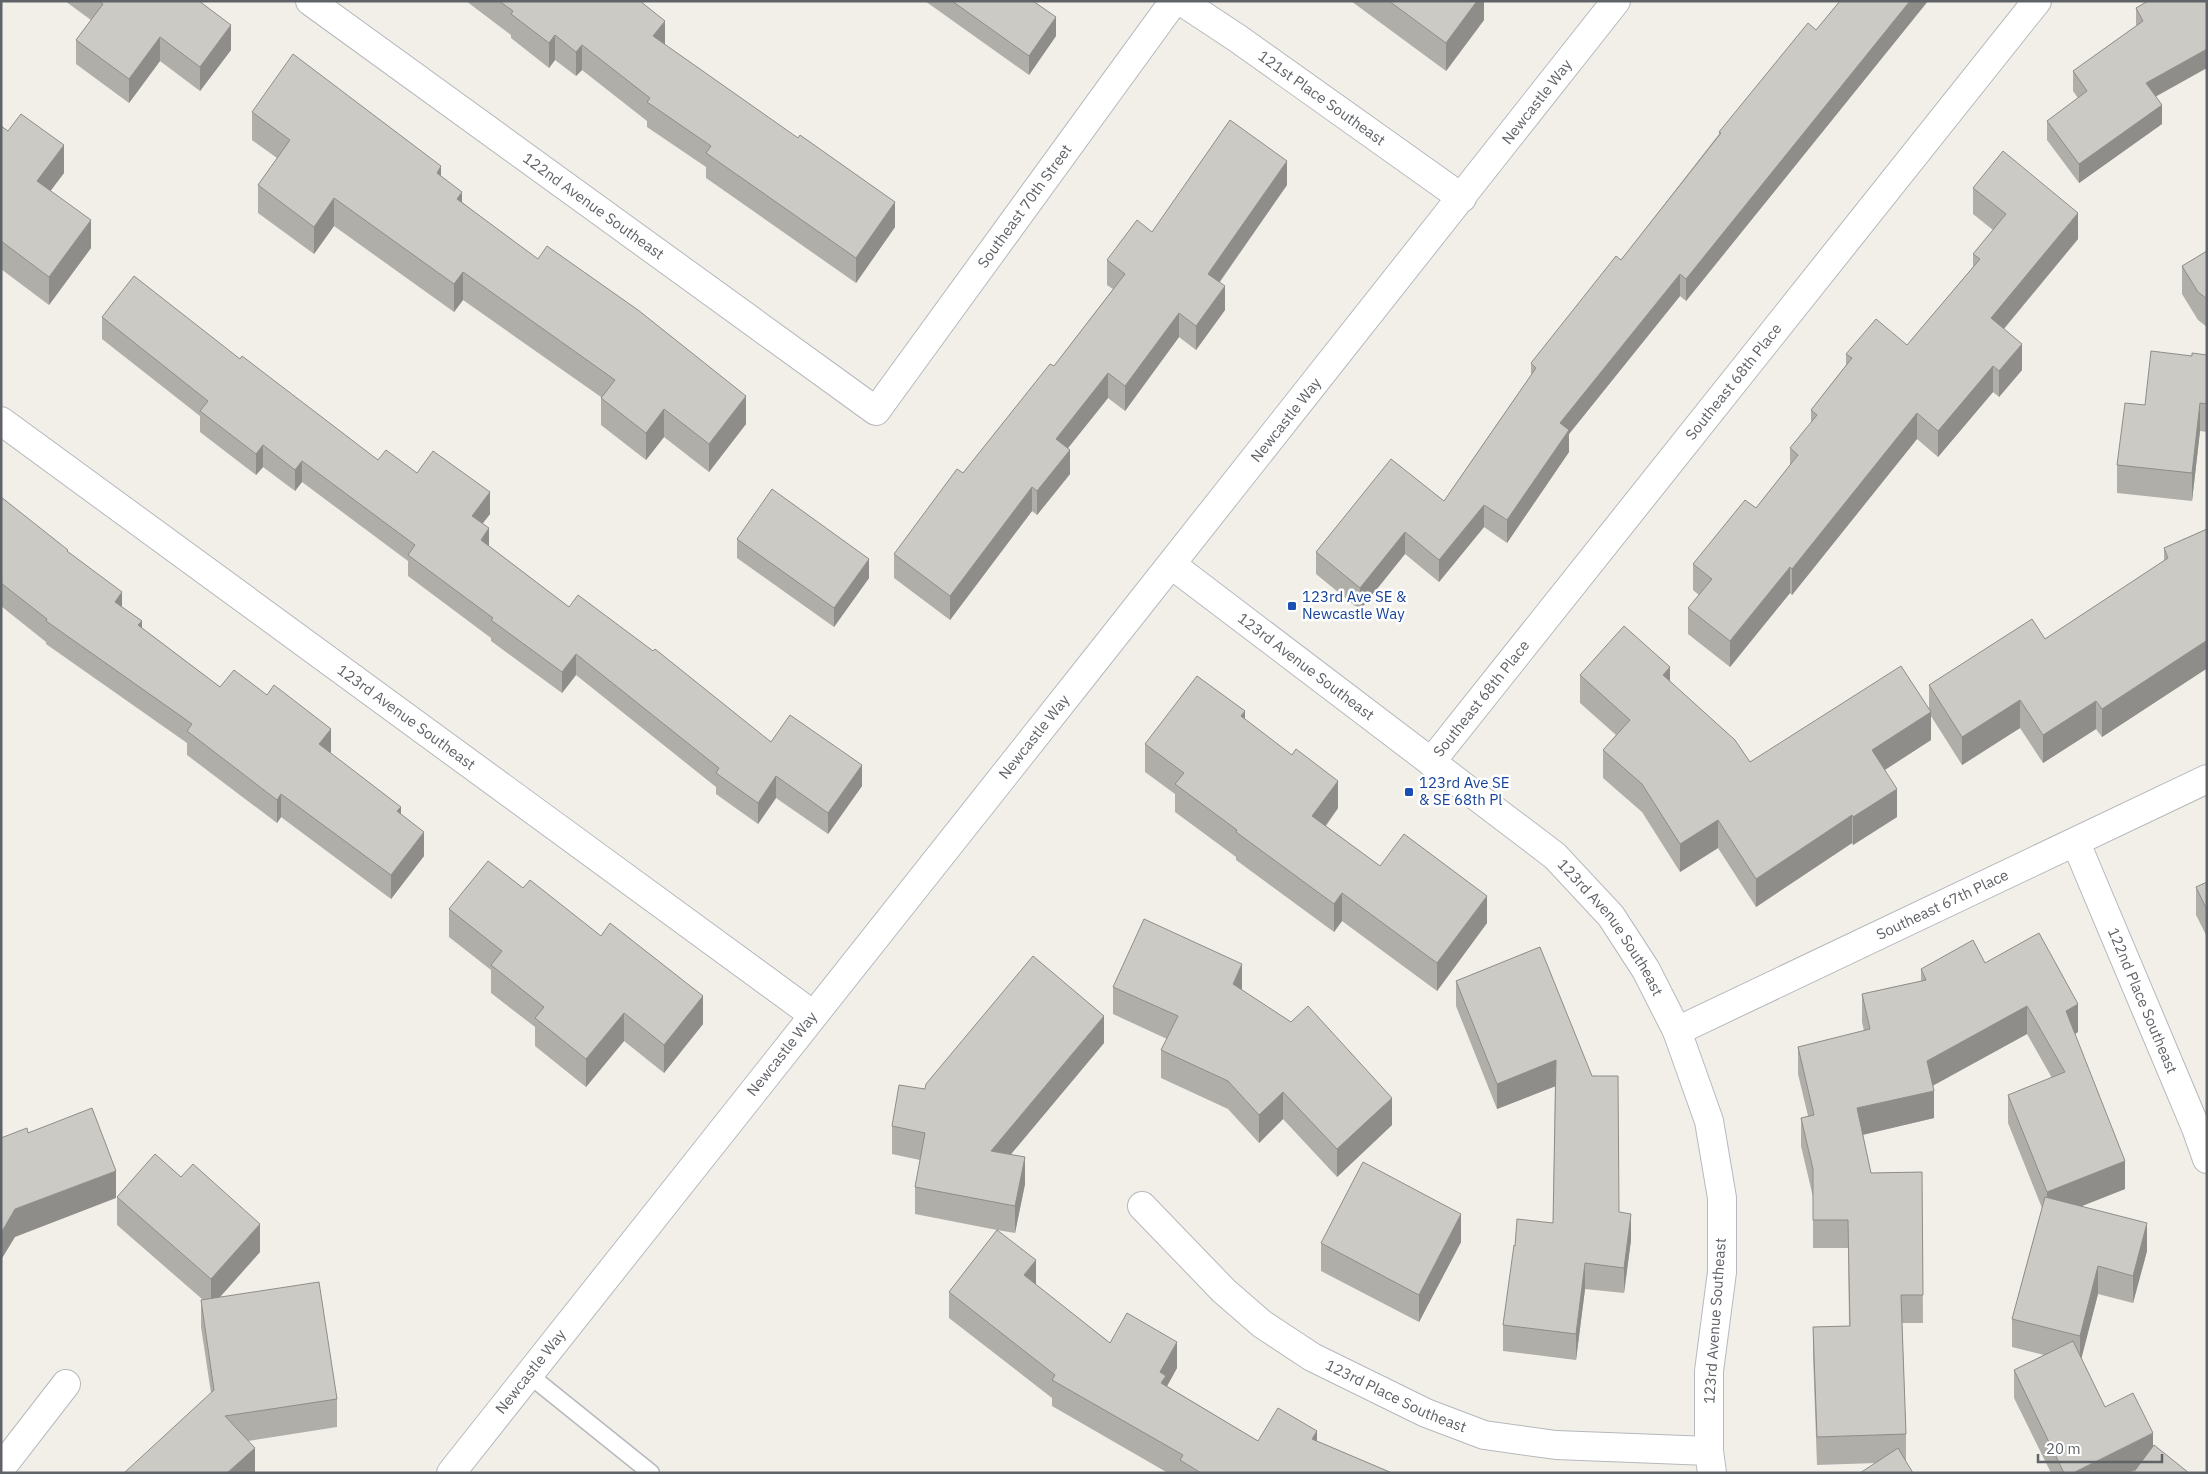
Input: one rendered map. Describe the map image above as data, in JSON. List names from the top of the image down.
{
  "streets": {
    "street": [
      "121st Place Southeast",
      "Newcastle Way",
      "122nd Avenue Southeast",
      "Southeast 70th Street",
      "Southeast 68th Place",
      "123rd Avenue Southeast",
      "Southeast 67th Place",
      "122nd Place Southeast",
      "123rd Place Southeast"
    ]
  },
  "crossings": [
    ["121st Place Southeast", "Newcastle Way"],
    ["Newcastle Way", "123rd Avenue Southeast"],
    ["122nd Avenue Southeast", "Southeast 70th Street"],
    ["Southeast 68th Place", "123rd Avenue Southeast"],
    ["123rd Avenue Southeast", "Southeast 67th Place"],
    ["123rd Avenue Southeast", "123rd Place Southeast"],
    ["Southeast 67th Place", "122nd Place Southeast"]
  ],
  "places": {
    "transit": ["123rd Ave SE & Newcastle Way", "123rd Ave SE & SE 68th Pl"]
  },
  "scale_bar": "20 m"
}
